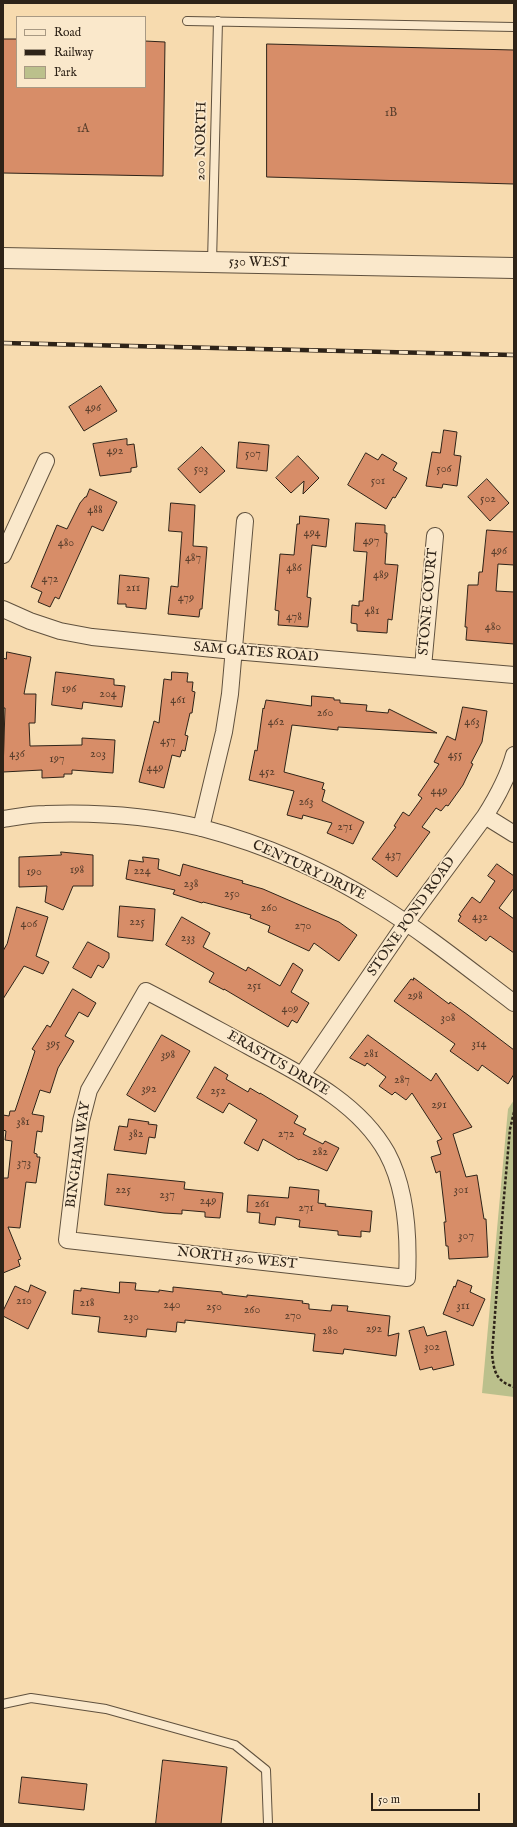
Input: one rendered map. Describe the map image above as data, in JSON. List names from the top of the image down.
{
  "streets": {
    "street": [
      "530 WEST",
      "STONE COURT",
      "SAM GATES ROAD",
      "CENTURY DRIVE",
      "STONE POND ROAD",
      "ERASTUS DRIVE",
      "BINGHAM WAY",
      "NORTH 360 WEST"
    ],
    "lane": ["200 NORTH"]
  },
  "crossings": [
    ["200 NORTH", "530 WEST"],
    ["STONE COURT", "SAM GATES ROAD"],
    ["CENTURY DRIVE", "STONE POND ROAD"],
    ["STONE POND ROAD", "ERASTUS DRIVE"],
    ["ERASTUS DRIVE", "BINGHAM WAY"],
    ["ERASTUS DRIVE", "NORTH 360 WEST"],
    ["BINGHAM WAY", "NORTH 360 WEST"]
  ],
  "house_numbers": [
    "1B",
    "1A",
    "496",
    "492",
    "507",
    "503",
    "506",
    "501",
    "502",
    "488",
    "494",
    "497",
    "480",
    "496",
    "487",
    "486",
    "489",
    "472",
    "211",
    "479",
    "481",
    "478",
    "480",
    "196",
    "204",
    "461",
    "260",
    "462",
    "463",
    "457",
    "436",
    "203",
    "455",
    "197",
    "449",
    "452",
    "449",
    "263",
    "271",
    "437",
    "198",
    "224",
    "190",
    "238",
    "250",
    "260",
    "432",
    "225",
    "406",
    "270",
    "233",
    "251",
    "298",
    "409",
    "308",
    "395",
    "314",
    "281",
    "398",
    "287",
    "392",
    "252",
    "291",
    "381",
    "382",
    "272",
    "282",
    "373",
    "225",
    "301",
    "237",
    "249",
    "261",
    "271",
    "307",
    "210",
    "218",
    "240",
    "311",
    "250",
    "260",
    "270",
    "230",
    "292",
    "280",
    "302"
  ],
  "legend": ["Road", "Railway", "Park"],
  "scale_bar": "50 m"
}
